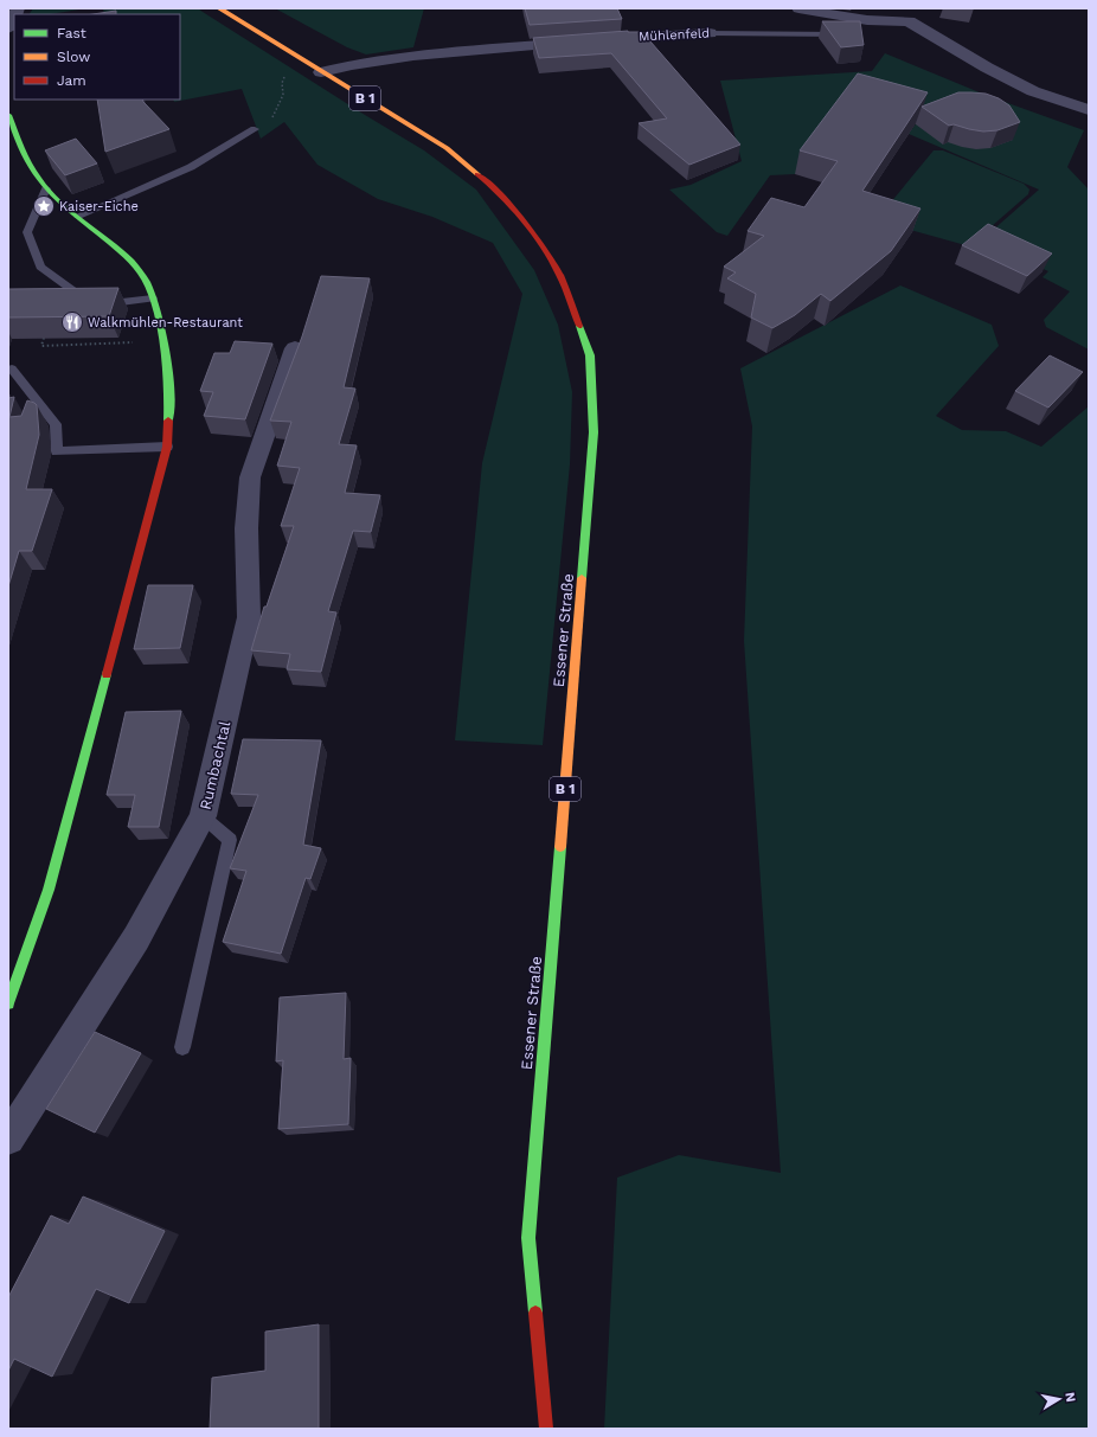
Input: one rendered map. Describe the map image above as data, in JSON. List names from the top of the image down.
{
  "streets": {
    "main road": ["B 1", "Essener Straße"],
    "street": ["Mühlenfeld", "Rumbachtal"]
  },
  "crossings": [
    ["Mühlenfeld", "Essener Straße"]
  ],
  "places": {
    "place": ["Kaiser-Eiche"],
    "restaurant": ["Walkmühlen-Restaurant"]
  },
  "legend": ["Fast", "Slow", "Jam"],
  "north": "right"
}
